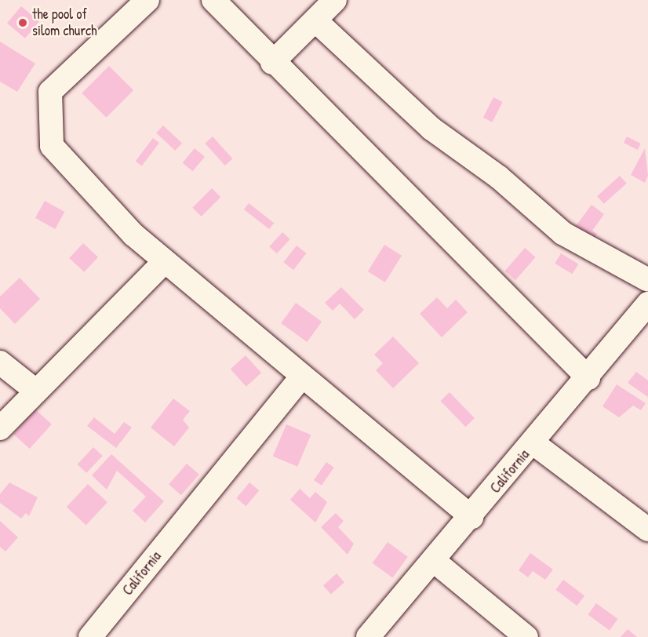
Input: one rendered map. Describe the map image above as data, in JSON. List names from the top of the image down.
{
  "streets": {
    "street": ["California"]
  },
  "places": ["the pool of silom church"]
}
